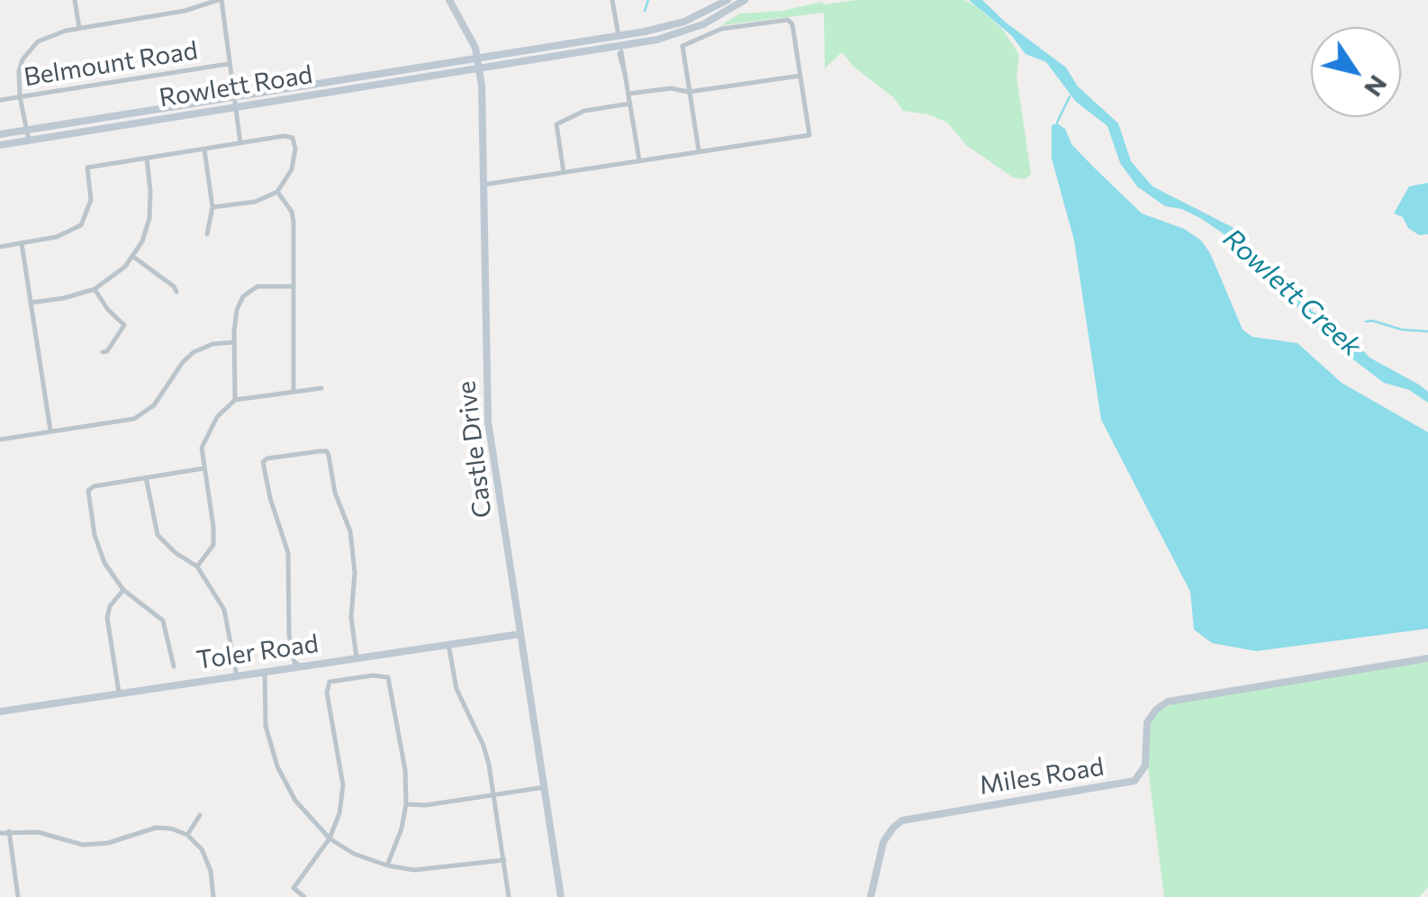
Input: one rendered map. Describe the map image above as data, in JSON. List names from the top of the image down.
{
  "streets": {
    "street": [
      "Belmount Road",
      "Rowlett Road",
      "Castle Drive",
      "Toler Road",
      "Miles Road"
    ]
  },
  "crossings": [
    ["Rowlett Road", "Castle Drive"],
    ["Castle Drive", "Toler Road"]
  ],
  "water": ["Rowlett Creek"],
  "north": "bottom right"
}
